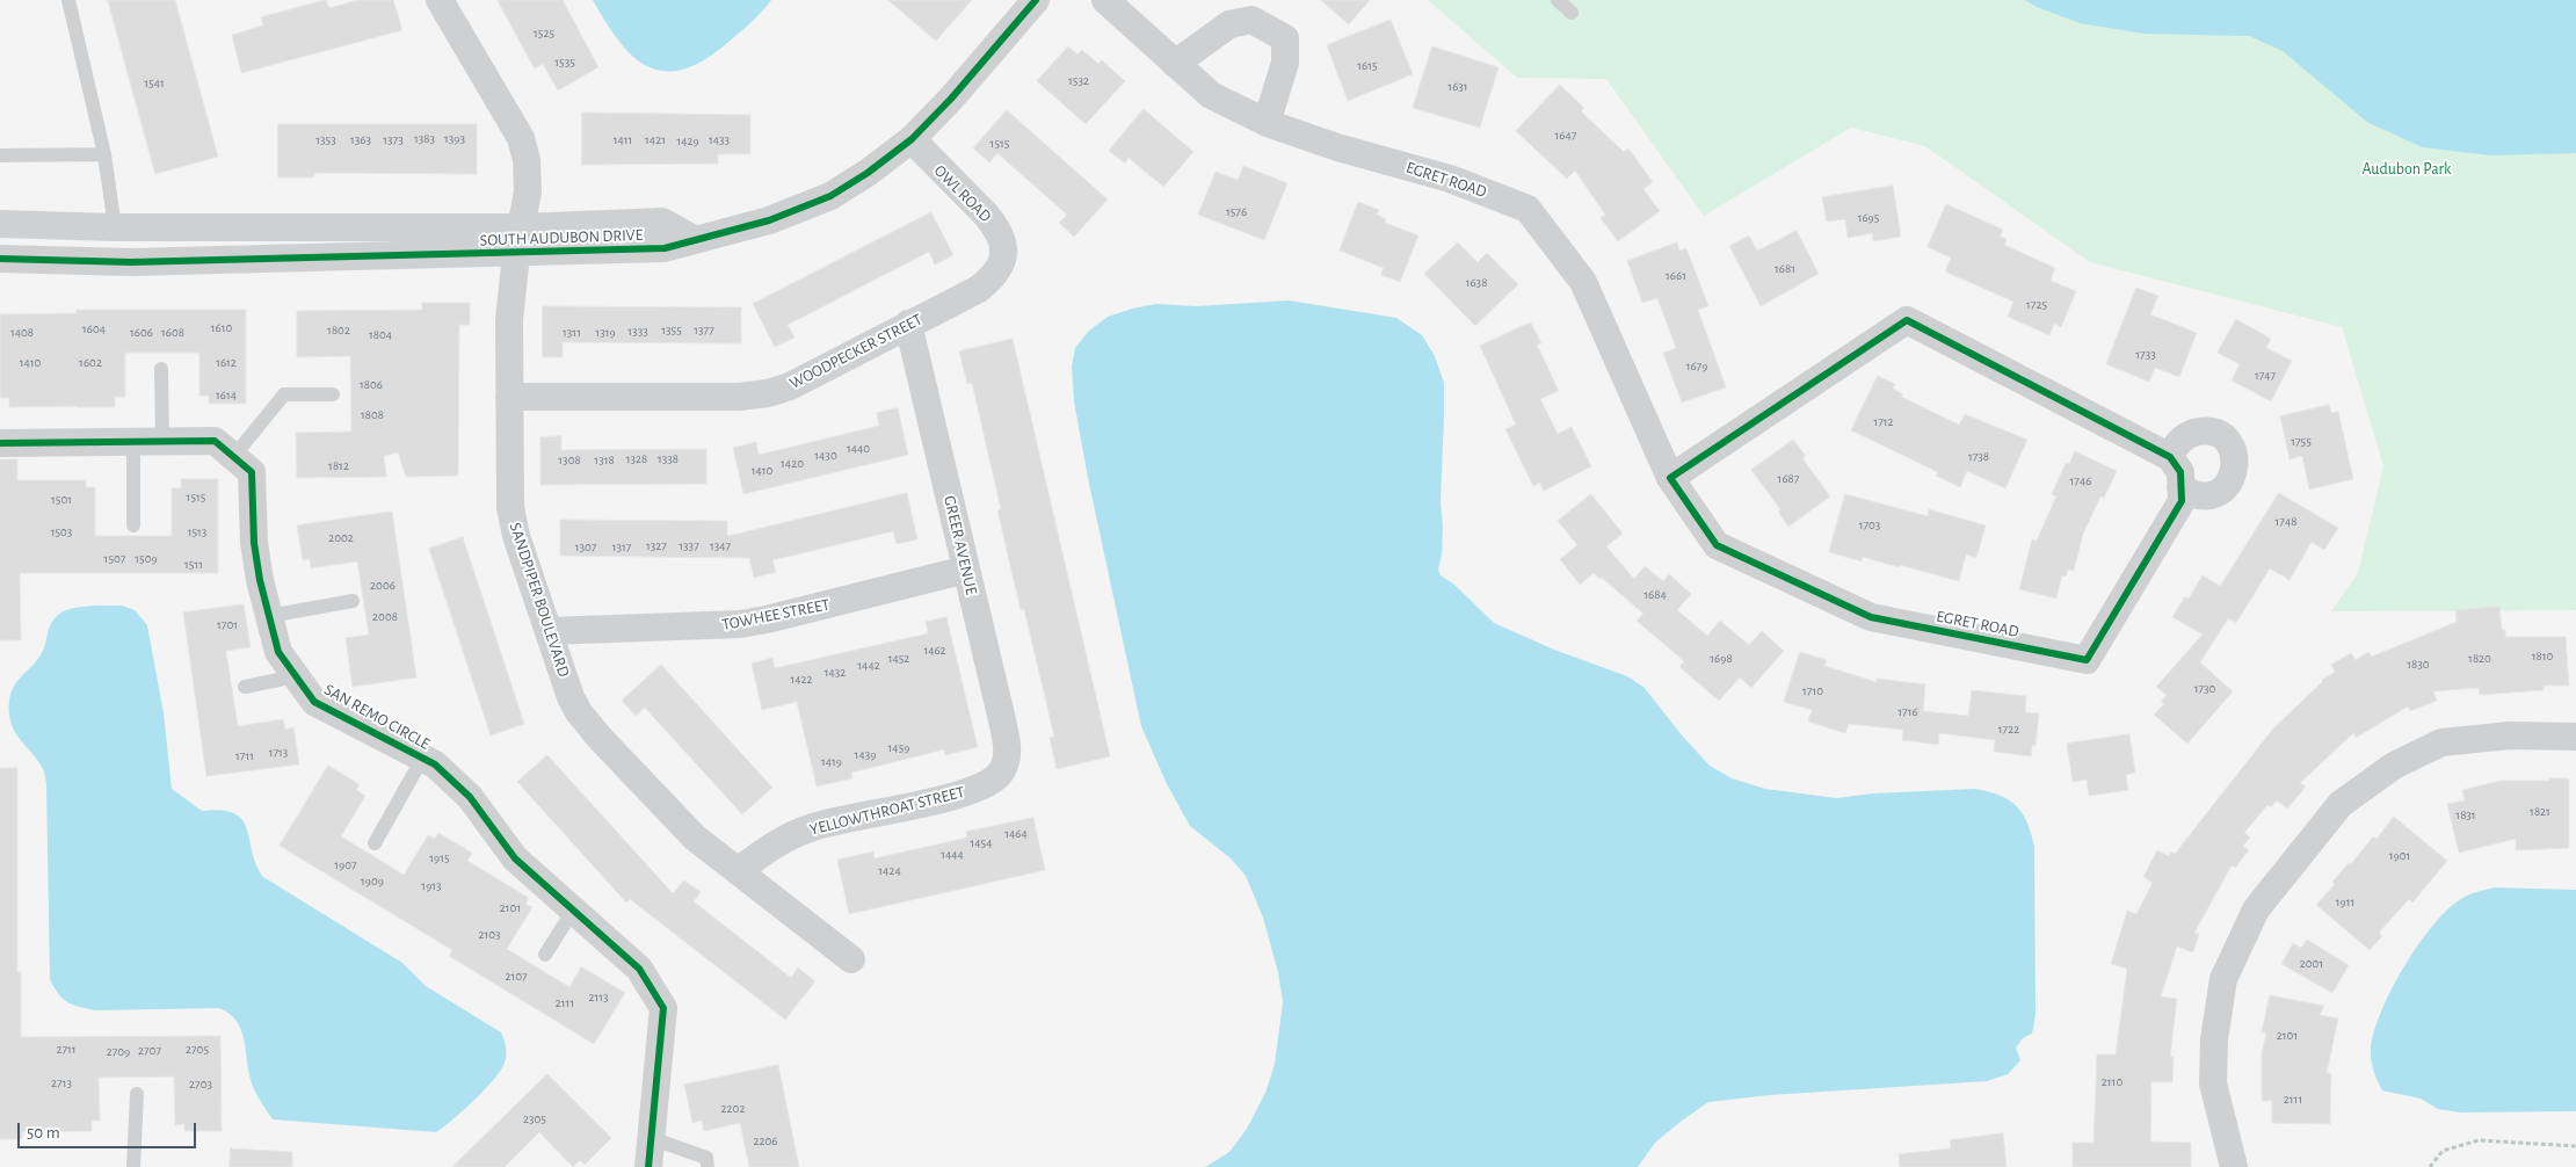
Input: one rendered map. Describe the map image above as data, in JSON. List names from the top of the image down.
{
  "streets": {
    "street": [
      "EGRET ROAD",
      "OWL ROAD",
      "SOUTH AUDUBON DRIVE",
      "WOODPECKER STREET",
      "GREER AVENUE",
      "SANDPIPER BOULEVARD",
      "TOWHEE STREET",
      "SAN REMO CIRCLE",
      "YELLOWTHROAT STREET"
    ]
  },
  "crossings": [
    ["OWL ROAD", "SOUTH AUDUBON DRIVE"],
    ["OWL ROAD", "WOODPECKER STREET"],
    ["SOUTH AUDUBON DRIVE", "SANDPIPER BOULEVARD"],
    ["WOODPECKER STREET", "GREER AVENUE"],
    ["WOODPECKER STREET", "SANDPIPER BOULEVARD"],
    ["GREER AVENUE", "TOWHEE STREET"],
    ["GREER AVENUE", "YELLOWTHROAT STREET"],
    ["SANDPIPER BOULEVARD", "TOWHEE STREET"],
    ["SANDPIPER BOULEVARD", "YELLOWTHROAT STREET"]
  ],
  "parks": ["Audubon Park"],
  "house_numbers": [
    "1525",
    "1535",
    "1615",
    "1532",
    "1541",
    "1631",
    "1647",
    "1383",
    "1393",
    "1353",
    "1363",
    "1373",
    "1411",
    "1421",
    "1433",
    "1429",
    "1515",
    "1576",
    "1695",
    "1681",
    "1661",
    "1638",
    "1725",
    "1610",
    "1604",
    "1802",
    "1355",
    "1377",
    "1333",
    "1408",
    "1606",
    "1608",
    "1311",
    "1319",
    "1804",
    "1733",
    "1410",
    "1602",
    "1612",
    "1679",
    "1747",
    "1806",
    "1614",
    "1808",
    "1712",
    "1755",
    "1440",
    "1430",
    "1738",
    "1328",
    "1338",
    "1308",
    "1318",
    "1420",
    "1812",
    "1410",
    "1687",
    "1746",
    "1515",
    "1501",
    "1748",
    "1703",
    "1503",
    "1513",
    "2002",
    "1327",
    "1337",
    "1347",
    "1307",
    "1317",
    "1507",
    "1509",
    "1511",
    "2006",
    "1684",
    "2008",
    "1701",
    "1462",
    "1810",
    "1452",
    "1698",
    "1820",
    "1830",
    "1442",
    "1432",
    "1422",
    "1730",
    "1710",
    "1716",
    "1722",
    "1459",
    "1713",
    "1439",
    "1711",
    "1419",
    "1821",
    "1831",
    "1464",
    "1454",
    "1444",
    "1901",
    "1915",
    "1907",
    "1424",
    "1909",
    "1913",
    "1911",
    "2101",
    "2103",
    "2001",
    "2107",
    "2113",
    "2111",
    "2101",
    "2711",
    "2705",
    "2707",
    "2709",
    "2110",
    "2713",
    "2703",
    "2111",
    "2202",
    "2305",
    "2206"
  ],
  "scale_bar": "50 m"
}
